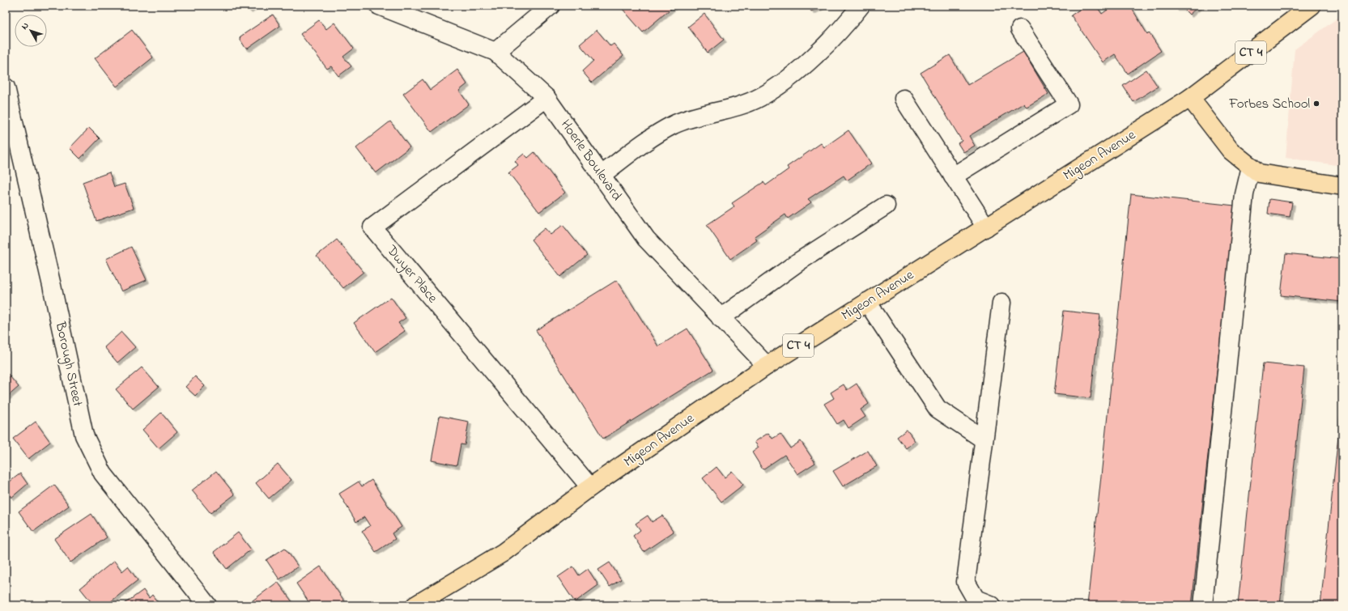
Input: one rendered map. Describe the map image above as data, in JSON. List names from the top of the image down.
{
  "streets": {
    "main road": ["CT 4", "Migeon Avenue"],
    "street": ["Hoerle Boulevard", "Dwyer Place", "Borough Street"]
  },
  "crossings": [
    ["CT 4", "Migeon Avenue"],
    ["Migeon Avenue", "Hoerle Boulevard"],
    ["Migeon Avenue", "Dwyer Place"],
    ["Hoerle Boulevard", "Dwyer Place"]
  ],
  "places": ["Forbes School"],
  "north": "top left"
}
